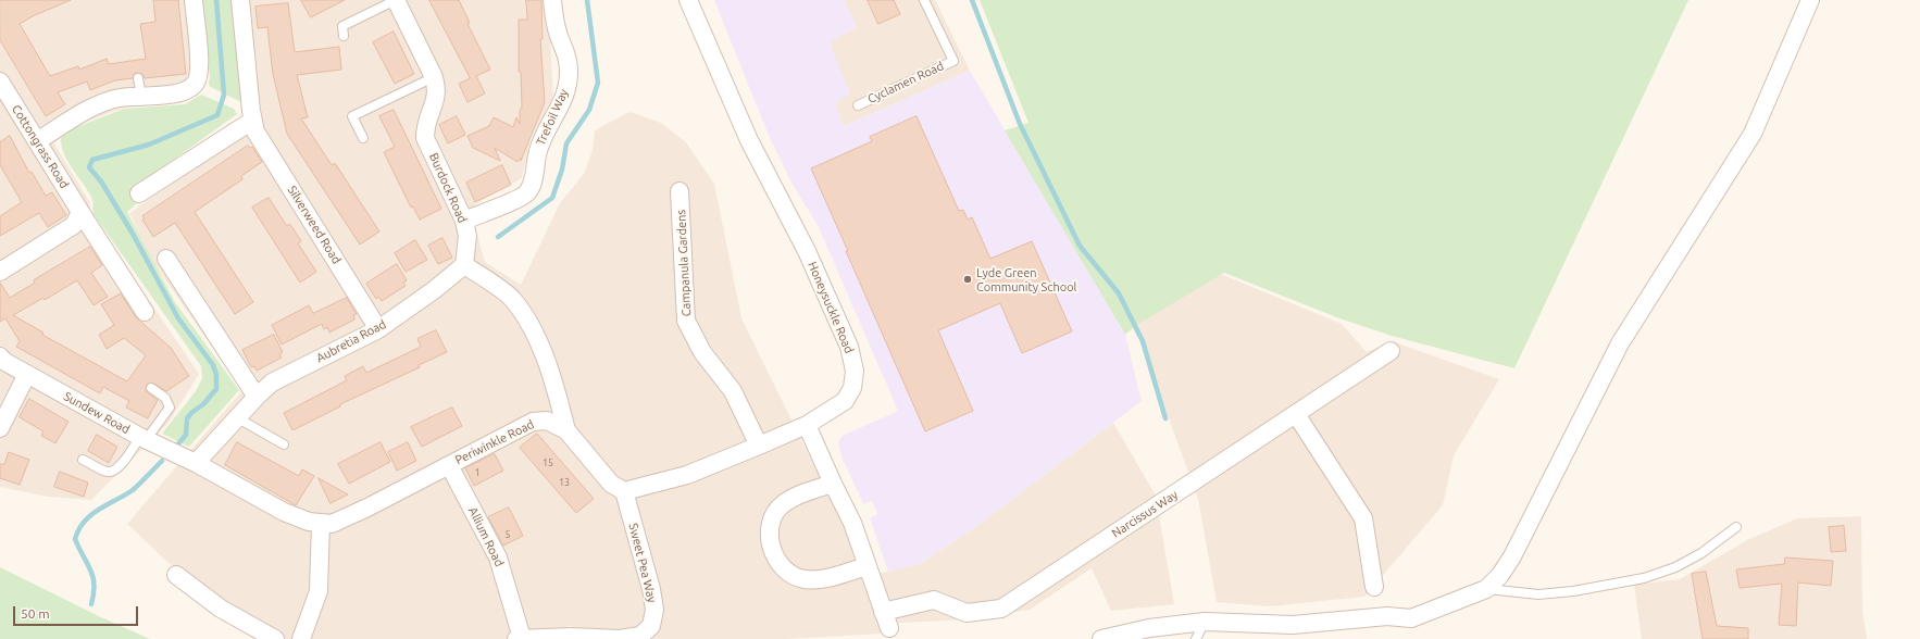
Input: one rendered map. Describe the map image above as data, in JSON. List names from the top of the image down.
{
  "streets": {
    "street": [
      "Trefoil Way",
      "Cottongrass Road",
      "Burdock Road",
      "Silverweed Road",
      "Campanula Gardens",
      "Honeysuckle Road",
      "Aubretia Road",
      "Sundew Road",
      "Periwinkle Road",
      "Narcissus Way",
      "Allium Road",
      "Sweet Pea Way"
    ],
    "lane": ["Cyclamen Road"]
  },
  "crossings": [
    ["Trefoil Way", "Burdock Road"],
    ["Burdock Road", "Aubretia Road"],
    ["Silverweed Road", "Aubretia Road"],
    ["Aubretia Road", "Sundew Road"],
    ["Aubretia Road", "Periwinkle Road"],
    ["Sundew Road", "Periwinkle Road"],
    ["Periwinkle Road", "Allium Road"],
    ["Periwinkle Road", "Sweet Pea Way"],
    ["Allium Road", "Sweet Pea Way"]
  ],
  "places": ["Lyde Green Community School"],
  "house_numbers": [
    "15",
    "1",
    "13",
    "5"
  ],
  "scale_bar": "50 m"
}
